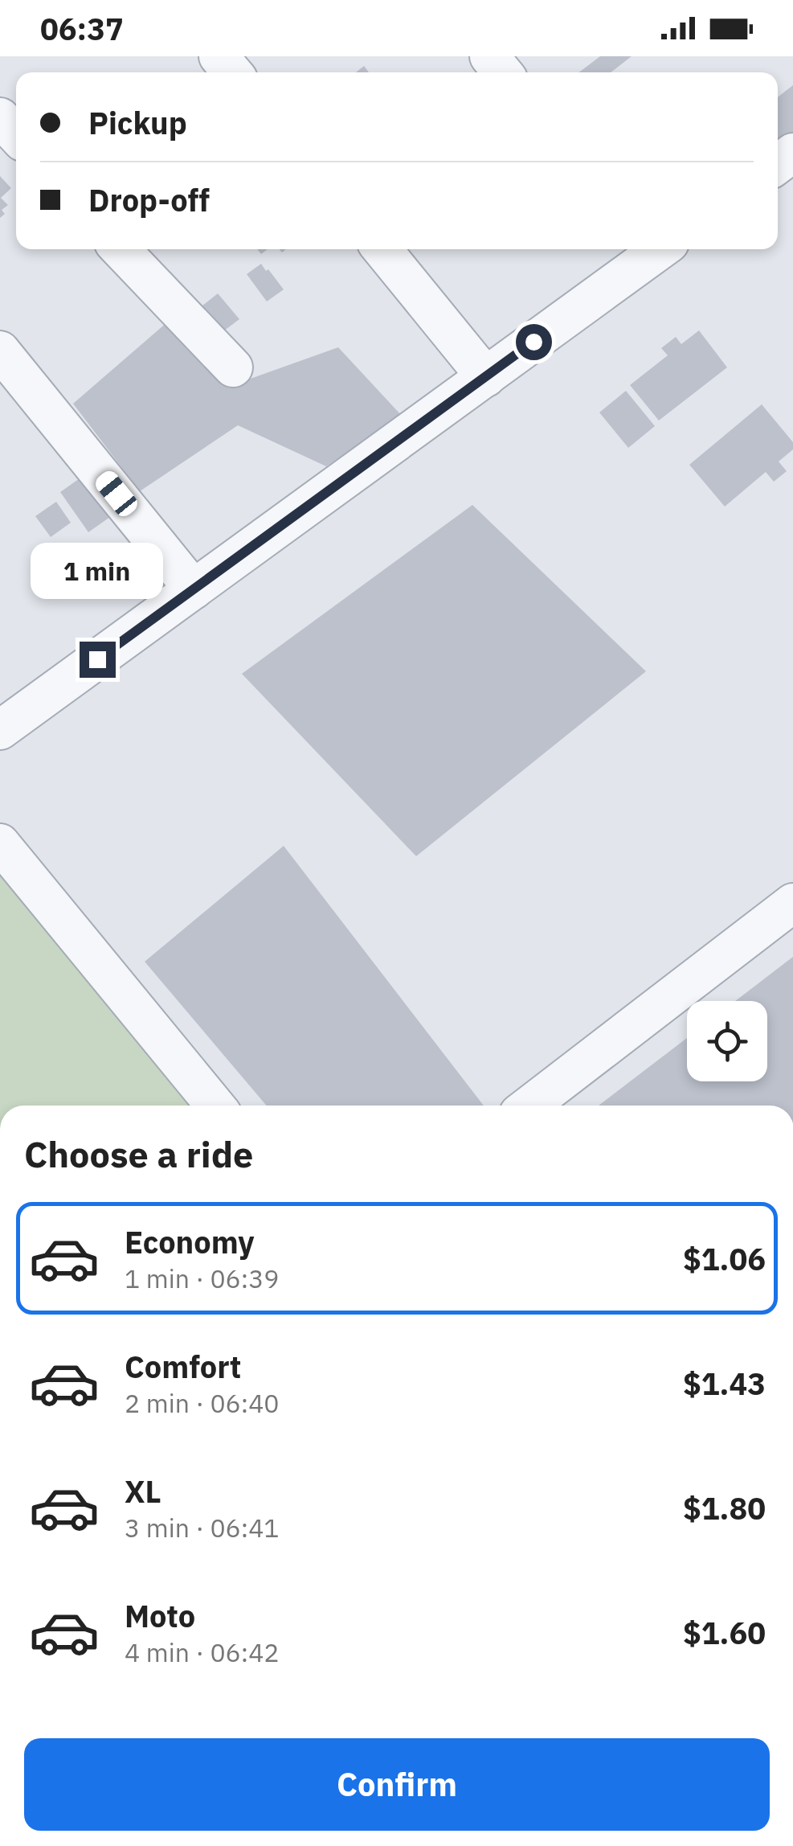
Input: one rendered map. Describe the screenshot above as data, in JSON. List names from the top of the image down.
{
  "page": {
    "status": "06:37",
    "banner": ["Pickup", "Drop-off"],
    "bubble": "1 min",
    "heading": "Choose a ride",
    "list": [
      {
        "name": "Economy",
        "note": "1 min · 06:39",
        "value": "$1.06"
      },
      {
        "name": "Comfort",
        "note": "2 min · 06:40",
        "value": "$1.43"
      },
      {
        "name": "XL",
        "note": "3 min · 06:41",
        "value": "$1.80"
      },
      {
        "name": "Moto",
        "note": "4 min · 06:42",
        "value": "$1.60"
      }
    ],
    "buttons": "Confirm"
  }
}
